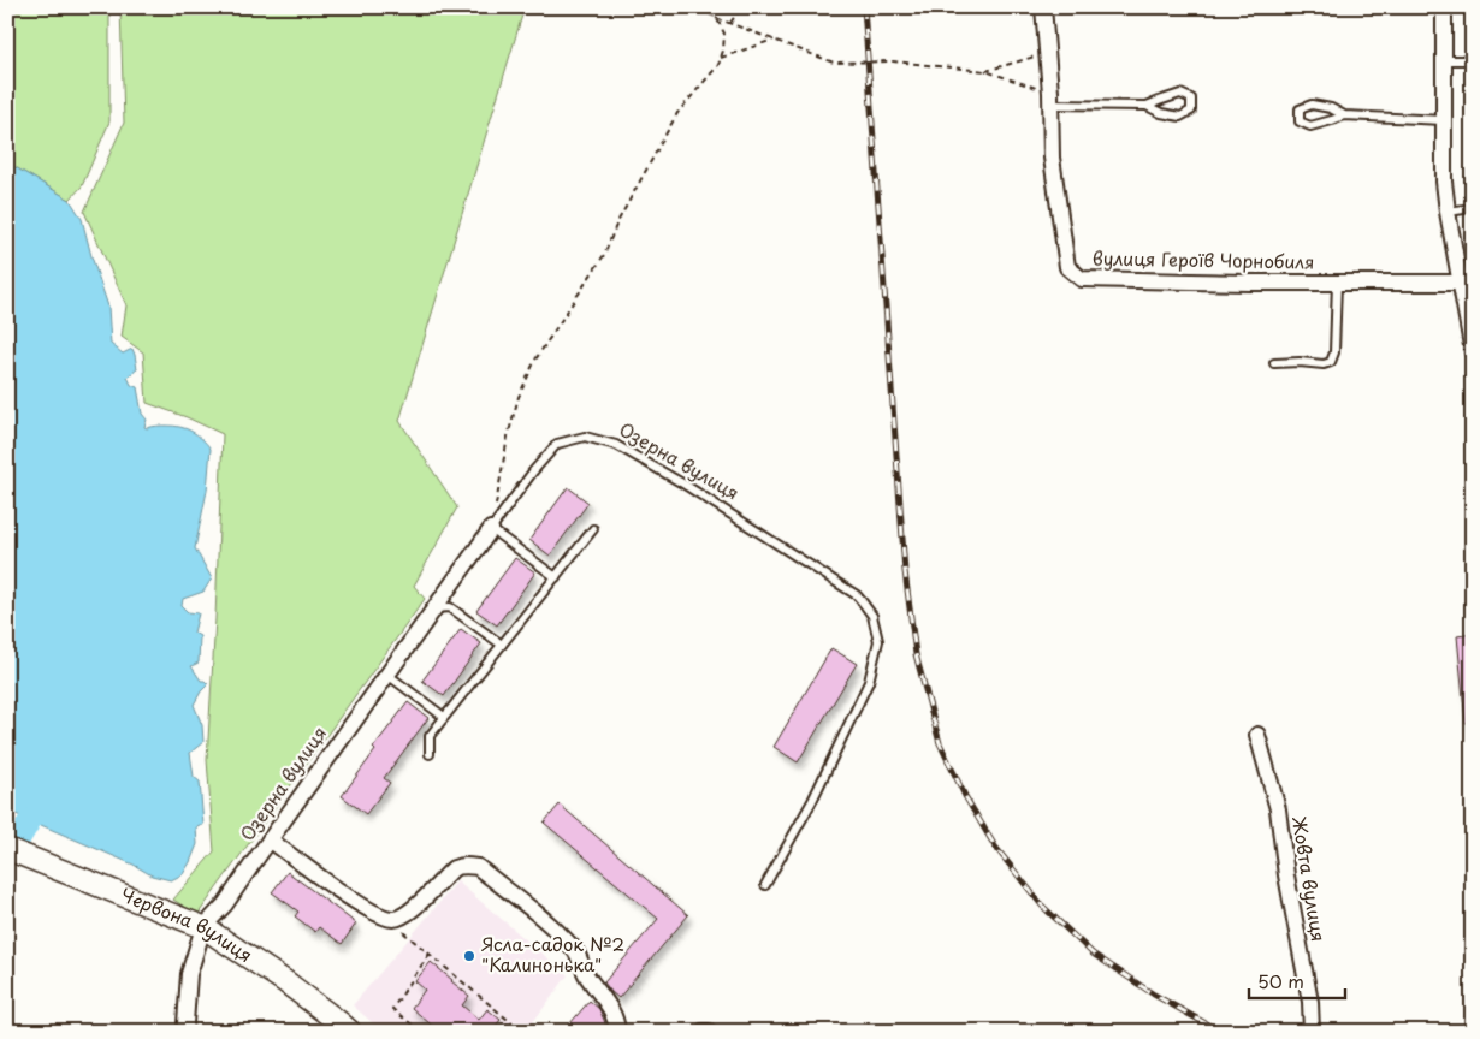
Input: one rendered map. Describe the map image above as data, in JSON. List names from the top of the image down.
{
  "streets": {
    "main road": ["Червона вулиця"],
    "street": ["вулиця Героїв Чорнобиля", "Озерна вулиця", "Жовта вулиця"]
  },
  "crossings": [
    ["Озерна вулиця", "Червона вулиця"]
  ],
  "places": ["Ясла-садок №2 \"Калинонька\""],
  "scale_bar": "50 m"
}
